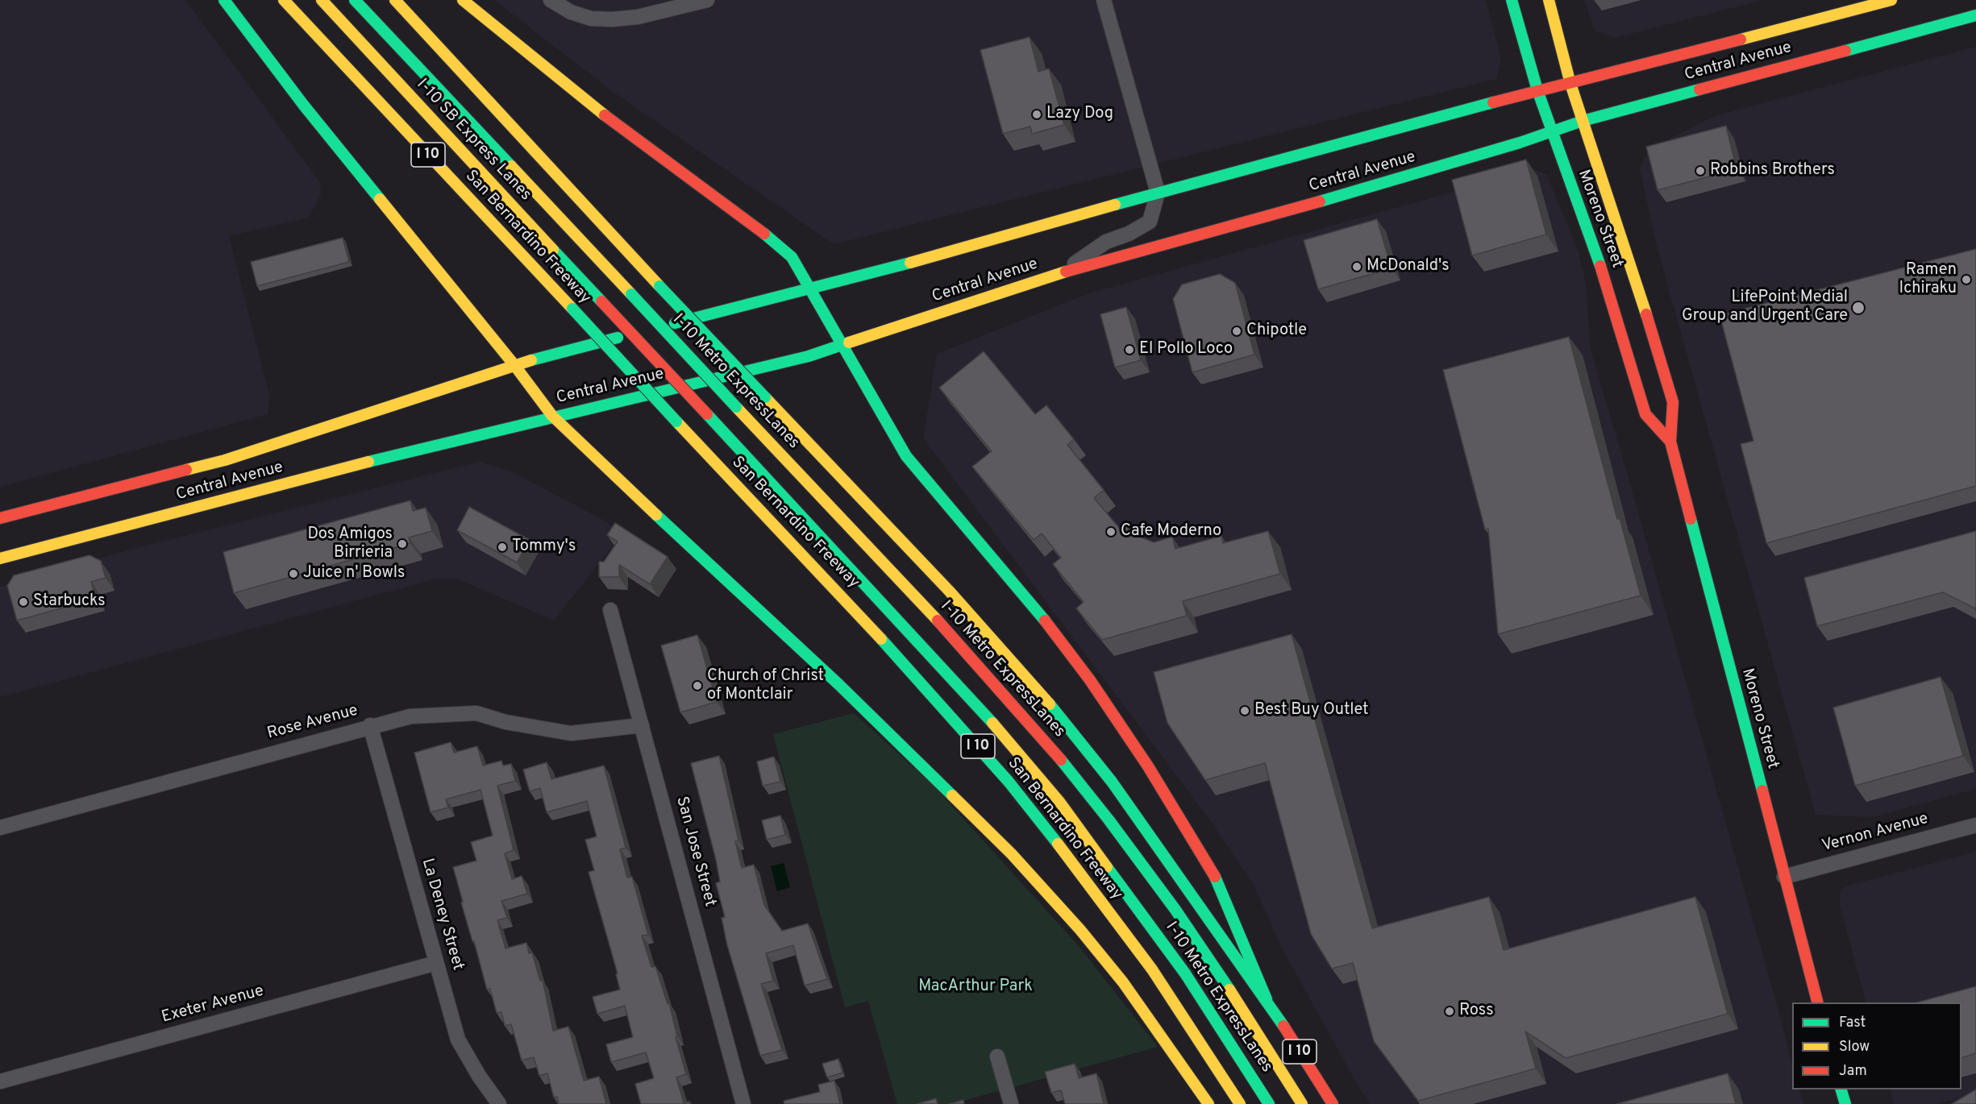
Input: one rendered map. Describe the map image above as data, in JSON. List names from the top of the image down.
{
  "streets": {
    "main road": [
      "Central Avenue",
      "I-10 SB Express Lanes",
      "I 10",
      "Moreno Street",
      "San Bernardino Freeway",
      "I-10 Metro ExpressLanes"
    ],
    "street": [
      "Rose Avenue",
      "Vernon Avenue",
      "San Jose Street",
      "La Deney Street",
      "Exeter Avenue"
    ]
  },
  "crossings": [
    ["Central Avenue", "Moreno Street"],
    ["I-10 SB Express Lanes", "I-10 Metro ExpressLanes"],
    ["Moreno Street", "Vernon Avenue"],
    ["Rose Avenue", "San Jose Street"],
    ["Rose Avenue", "La Deney Street"],
    ["La Deney Street", "Exeter Avenue"]
  ],
  "parks": ["MacArthur Park"],
  "places": [
    "Lazy Dog",
    "Robbins Brothers",
    "McDonald's",
    "Ramen Ichiraku",
    "LifePoint Medial Group and Urgent Care",
    "Chipotle",
    "El Pollo Loco",
    "Cafe Moderno",
    "Dos Amigos Birrieria",
    "Tommy's",
    "Juice n' Bowls",
    "Starbucks",
    "Church of Christ of Montclair",
    "Best Buy Outlet",
    "Ross"
  ],
  "legend": ["Fast", "Slow", "Jam"]
}
